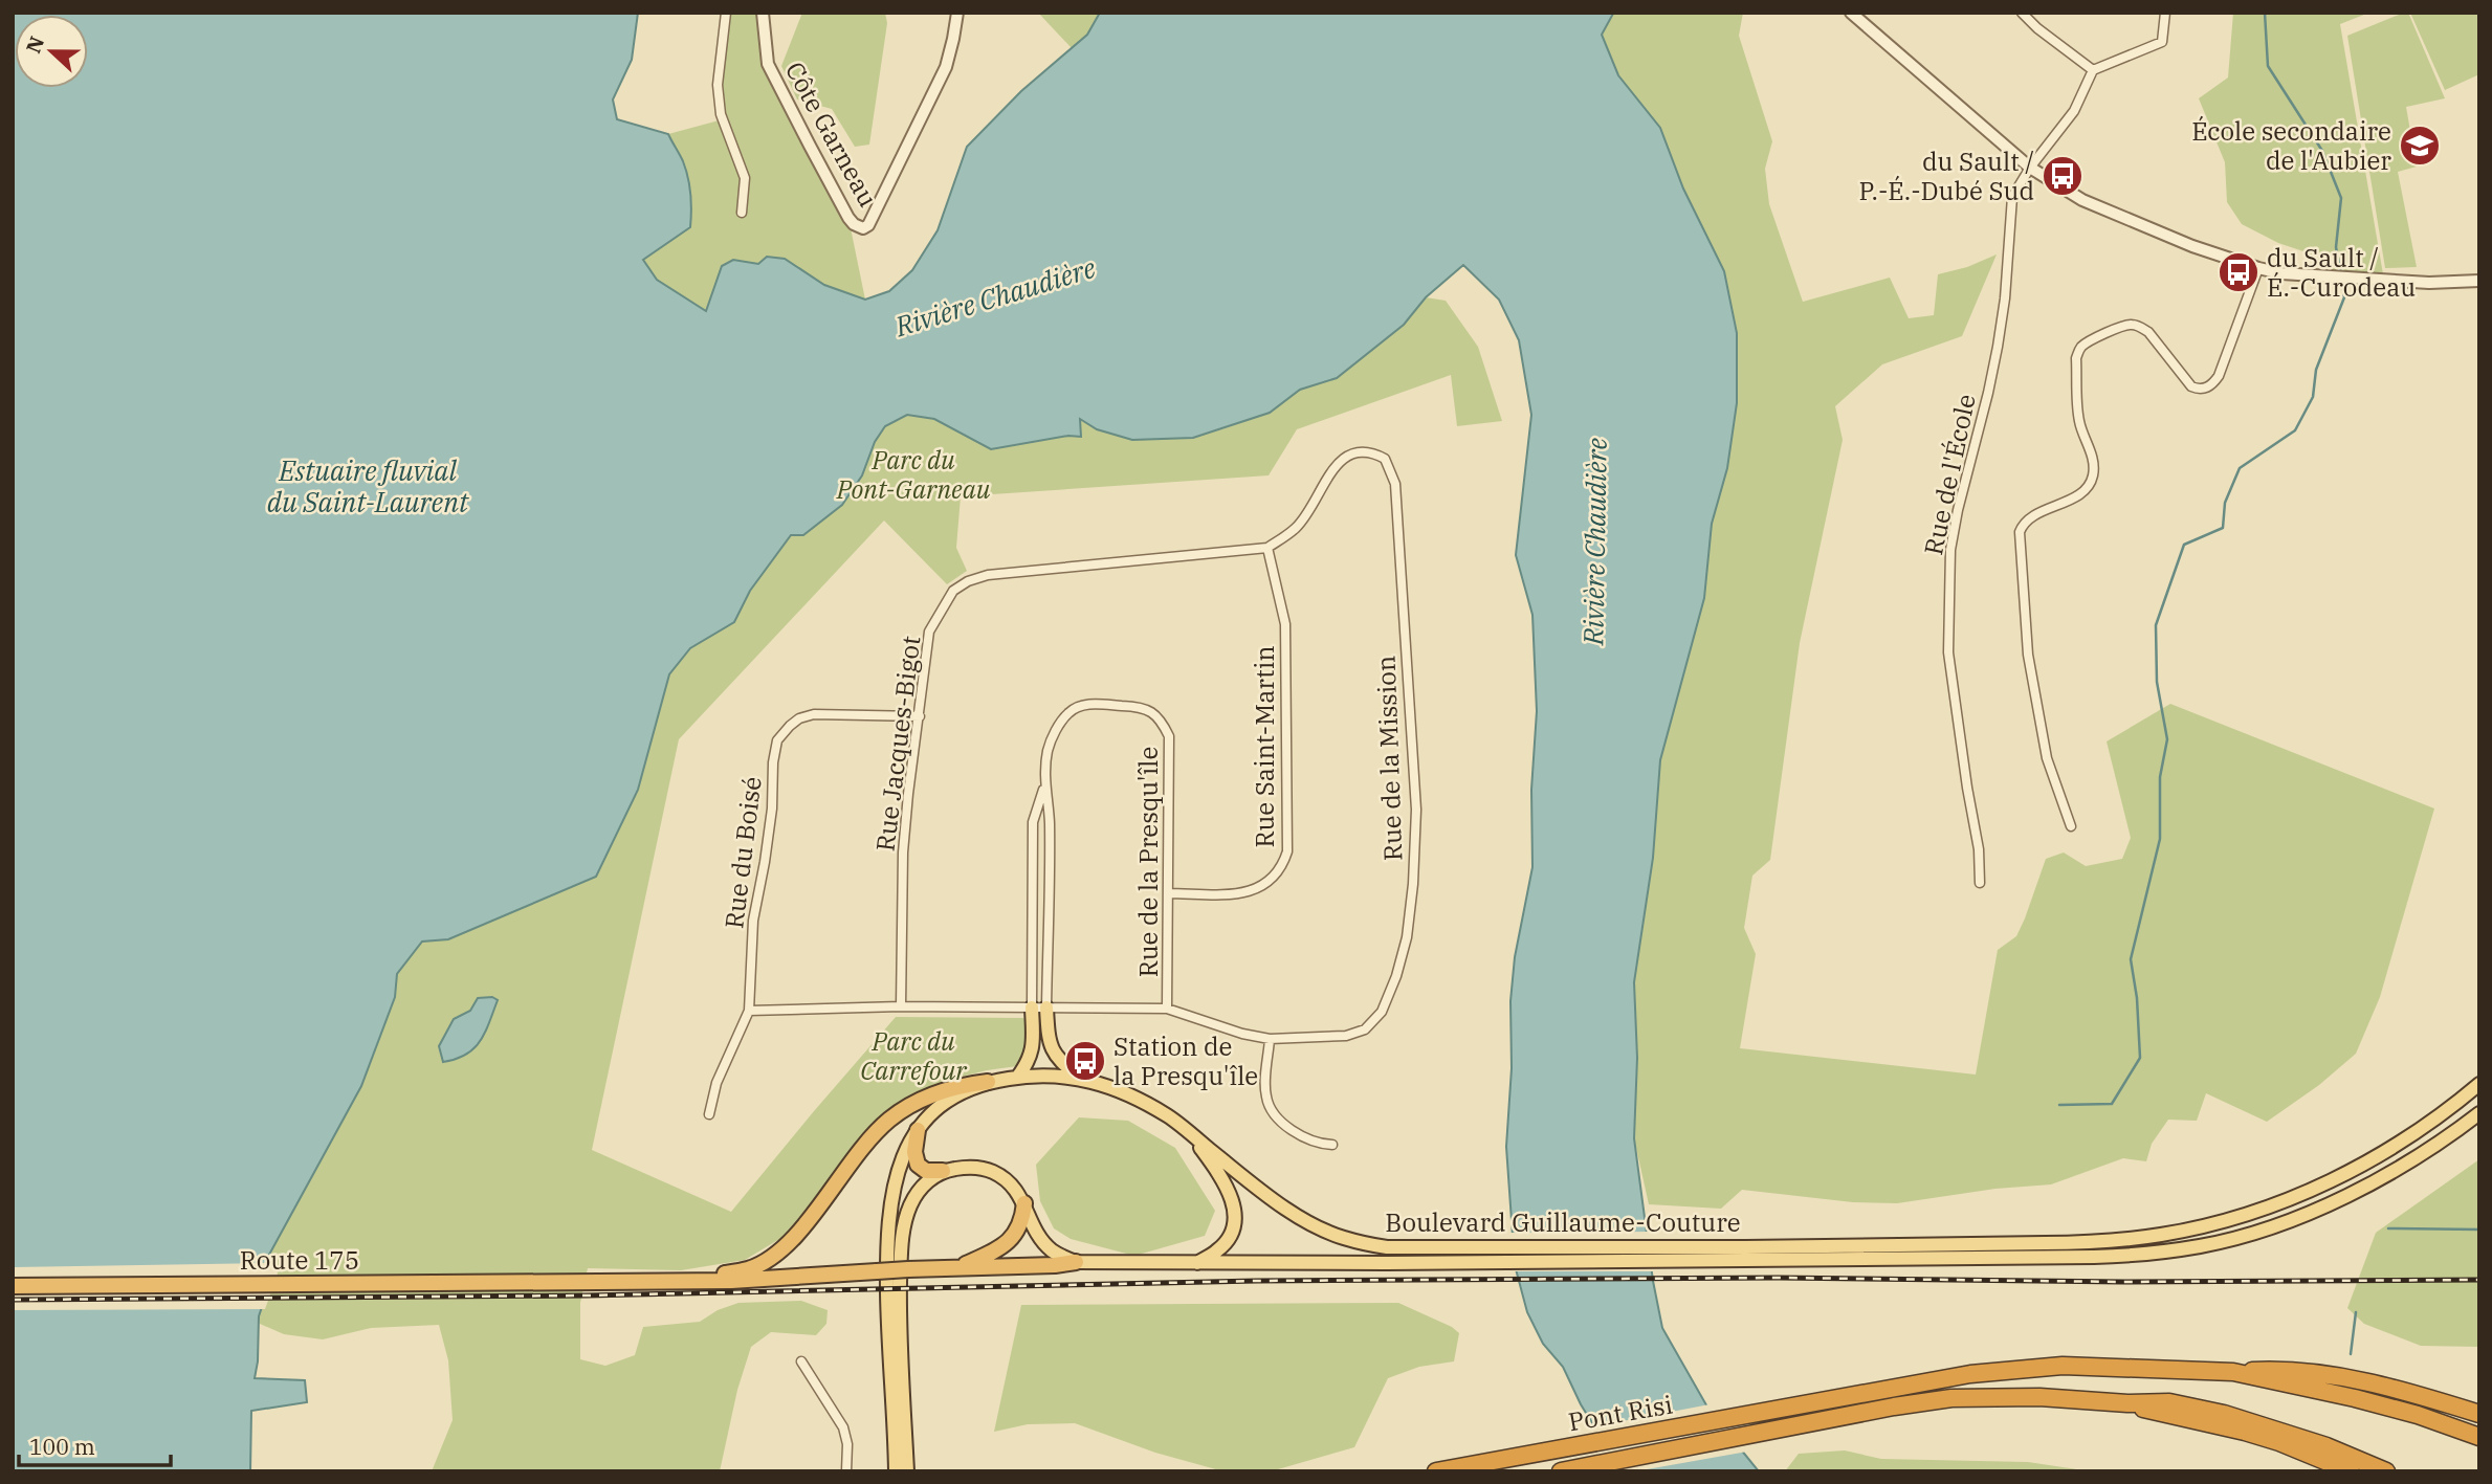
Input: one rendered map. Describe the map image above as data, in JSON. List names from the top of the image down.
{
  "streets": {
    "highway": ["Boulevard Guillaume-Couture", "Route 175", "Pont Risi"],
    "street": [
      "Côte Garneau",
      "Rue de l'École",
      "Rue Jacques-Bigot",
      "Rue Saint-Martin",
      "Rue de la Mission",
      "Rue du Boisé",
      "Rue de la Presqu'île"
    ]
  },
  "crossings": [
    ["Rue Jacques-Bigot", "Rue Saint-Martin"],
    ["Rue Jacques-Bigot", "Rue de la Mission"],
    ["Rue Jacques-Bigot", "Rue du Boisé"],
    ["Rue Saint-Martin", "Rue de la Mission"],
    ["Rue Saint-Martin", "Rue de la Presqu'île"],
    ["Rue de la Mission", "Rue du Boisé"],
    ["Rue de la Mission", "Rue de la Presqu'île"],
    ["Boulevard Guillaume-Couture", "Route 175"]
  ],
  "water": ["Rivière Chaudière", "Estuaire fluvial du Saint-Laurent"],
  "parks": ["Parc du Pont-Garneau", "Parc du Carrefour"],
  "places": {
    "school or university": ["École secondaire de l'Aubier"],
    "bus stop": ["du Sault / P.-É.-Dubé Sud", "du Sault / É.-Curodeau", "Station de la Presqu'île"]
  },
  "scale_bar": "100 m",
  "north": "left"
}
